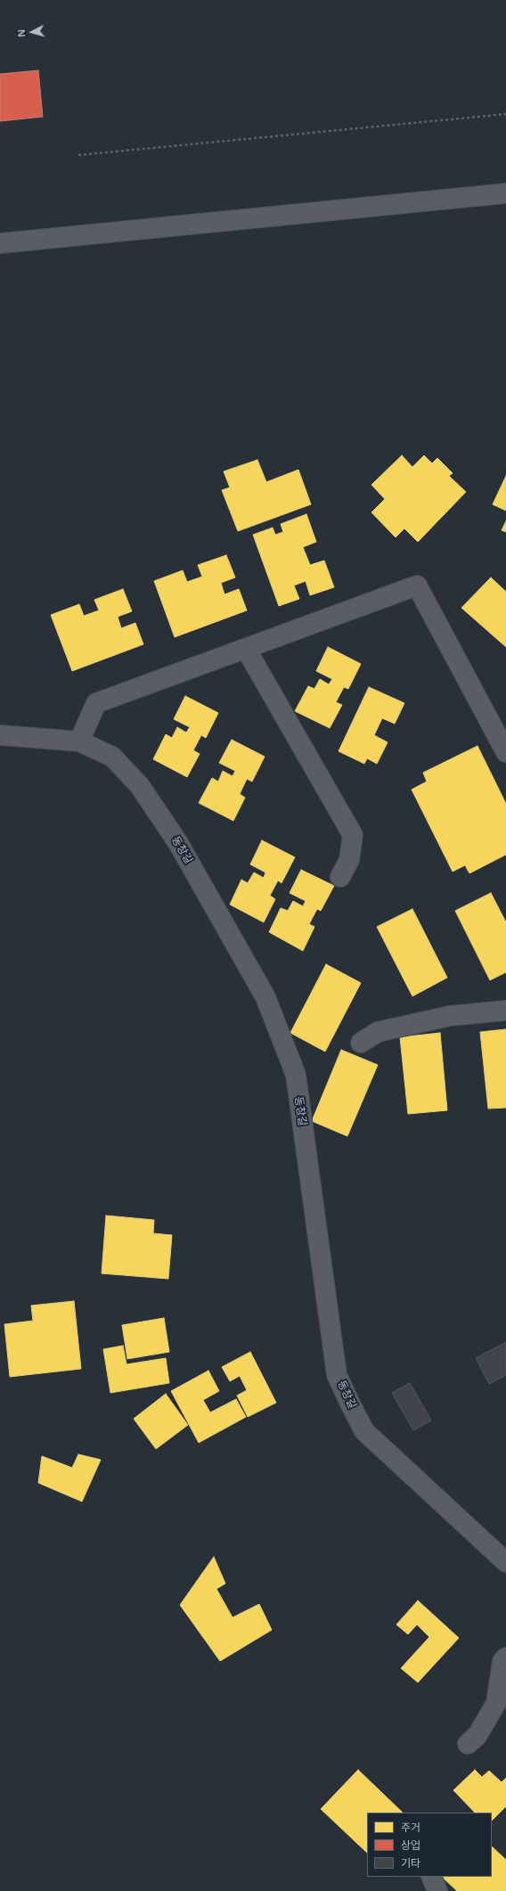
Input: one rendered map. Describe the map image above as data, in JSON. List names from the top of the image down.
{
  "streets": {
    "street": ["동창길"]
  },
  "legend": ["주거", "상업", "기타"],
  "north": "left"
}
